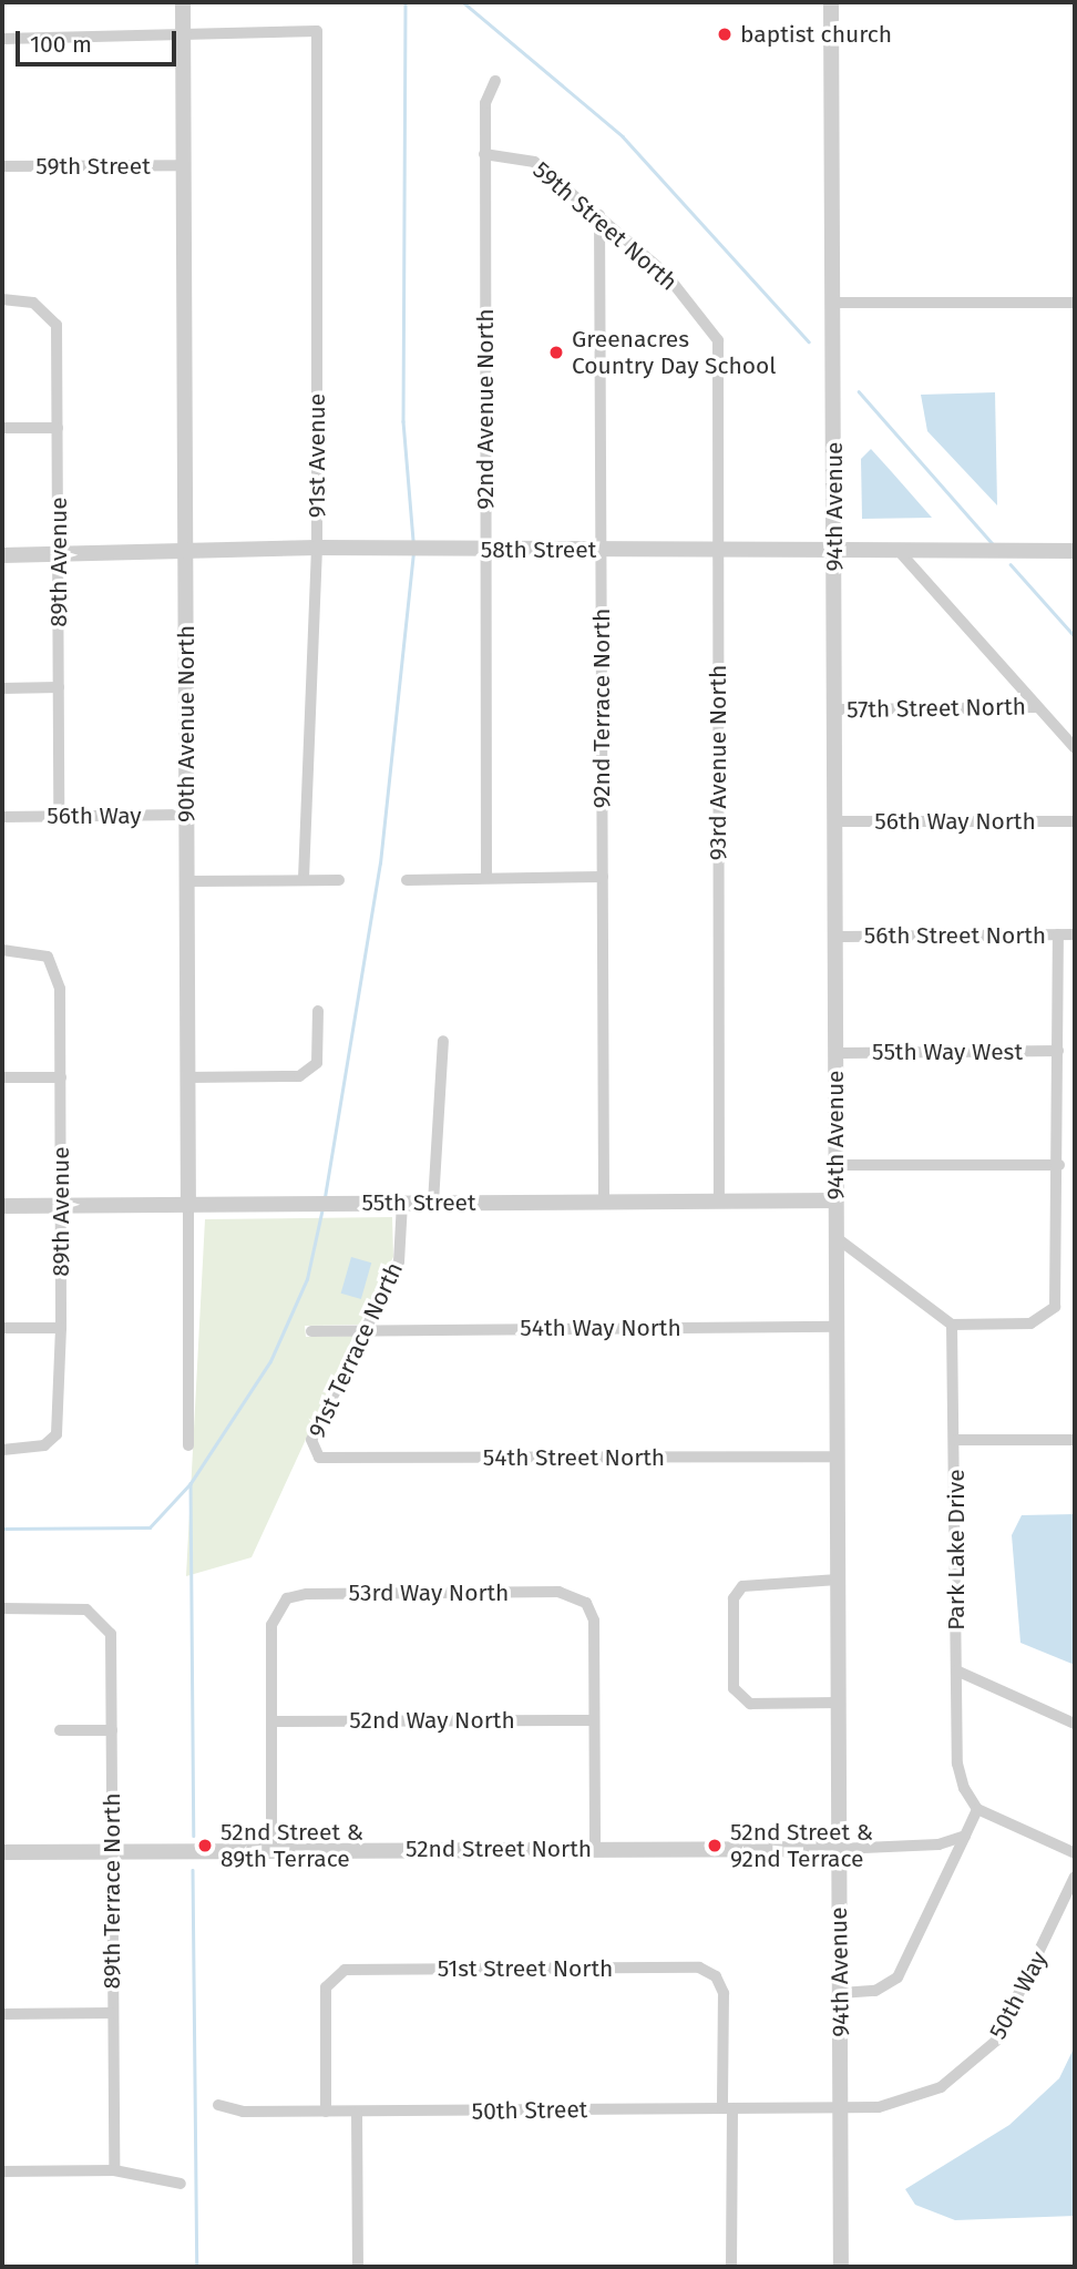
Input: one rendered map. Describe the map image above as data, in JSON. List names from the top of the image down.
{
  "streets": {
    "street": [
      "59th Street",
      "59th Street North",
      "92nd Avenue North",
      "91st Avenue",
      "94th Avenue",
      "58th Street",
      "89th Avenue",
      "92nd Terrace North",
      "57th Street North",
      "90th Avenue North",
      "93rd Avenue North",
      "56th Way",
      "56th Way North",
      "56th Street North",
      "55th Way West",
      "55th Street",
      "54th Way North",
      "91st Terrace North",
      "54th Street North",
      "Park Lake Drive",
      "53rd Way North",
      "52nd Way North",
      "52nd Street North",
      "89th Terrace North",
      "51st Street North",
      "50th Way",
      "50th Street"
    ]
  },
  "crossings": [
    ["59th Street", "90th Avenue North"],
    ["59th Street North", "92nd Avenue North"],
    ["59th Street North", "92nd Terrace North"],
    ["59th Street North", "93rd Avenue North"],
    ["92nd Avenue North", "58th Street"],
    ["91st Avenue", "58th Street"],
    ["91st Avenue", "90th Avenue North"],
    ["94th Avenue", "58th Street"],
    ["94th Avenue", "57th Street North"],
    ["94th Avenue", "56th Way North"],
    ["94th Avenue", "56th Street North"],
    ["94th Avenue", "55th Way West"],
    ["94th Avenue", "55th Street"],
    ["94th Avenue", "54th Way North"],
    ["94th Avenue", "54th Street North"],
    ["94th Avenue", "52nd Street North"],
    ["94th Avenue", "50th Way"],
    ["94th Avenue", "50th Street"],
    ["58th Street", "89th Avenue"],
    ["58th Street", "92nd Terrace North"],
    ["58th Street", "90th Avenue North"],
    ["58th Street", "93rd Avenue North"],
    ["89th Avenue", "56th Way"],
    ["89th Avenue", "55th Street"],
    ["92nd Terrace North", "55th Street"],
    ["90th Avenue North", "56th Way"],
    ["90th Avenue North", "55th Street"],
    ["93rd Avenue North", "55th Street"],
    ["55th Street", "91st Terrace North"],
    ["54th Way North", "91st Terrace North"],
    ["91st Terrace North", "54th Street North"],
    ["53rd Way North", "52nd Way North"],
    ["52nd Street North", "89th Terrace North"],
    ["51st Street North", "50th Street"],
    ["50th Way", "50th Street"]
  ],
  "places": [
    "baptist church",
    "Greenacres Country Day School",
    "52nd Street & 89th Terrace",
    "52nd Street & 92nd Terrace"
  ],
  "scale_bar": "100 m"
}
